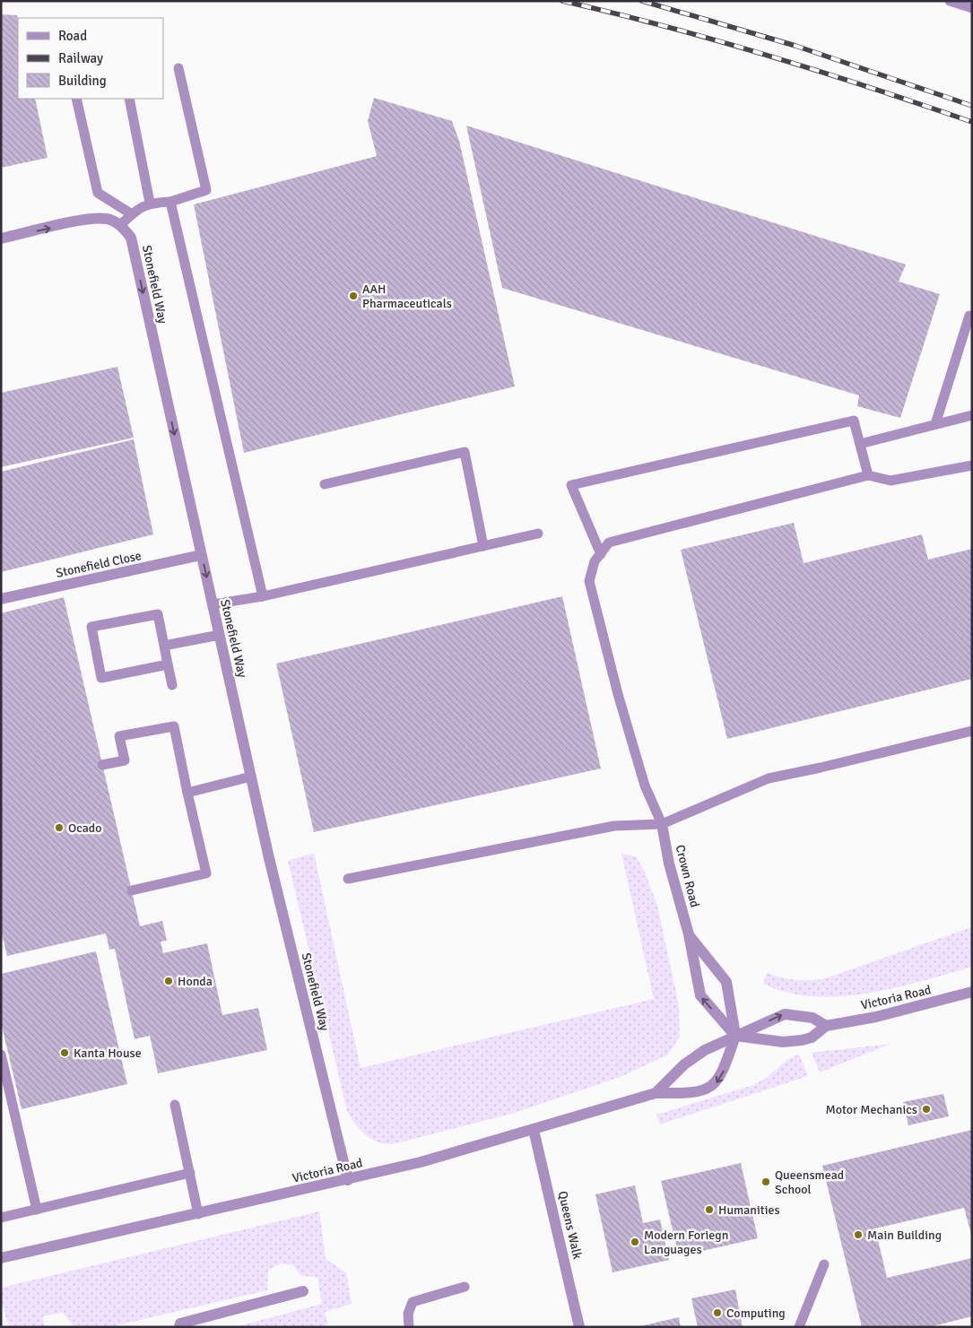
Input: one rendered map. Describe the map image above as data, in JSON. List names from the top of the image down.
{
  "streets": {
    "street": [
      "Stonefield Way",
      "Stonefield Close",
      "Crown Road",
      "Victoria Road",
      "Queens Walk"
    ]
  },
  "crossings": [
    ["Stonefield Way", "Stonefield Close"],
    ["Stonefield Way", "Victoria Road"],
    ["Crown Road", "Victoria Road"],
    ["Victoria Road", "Queens Walk"]
  ],
  "one_way": ["Stonefield Way"],
  "places": [
    "AAH Pharmaceuticals",
    "Ocado",
    "Honda",
    "Kanta House",
    "Motor Mechanics",
    "Queensmead School",
    "Humanities",
    "Main Building",
    "Modern Foriegn Languages",
    "Computing"
  ],
  "legend": ["Road", "Railway", "Building"]
}
